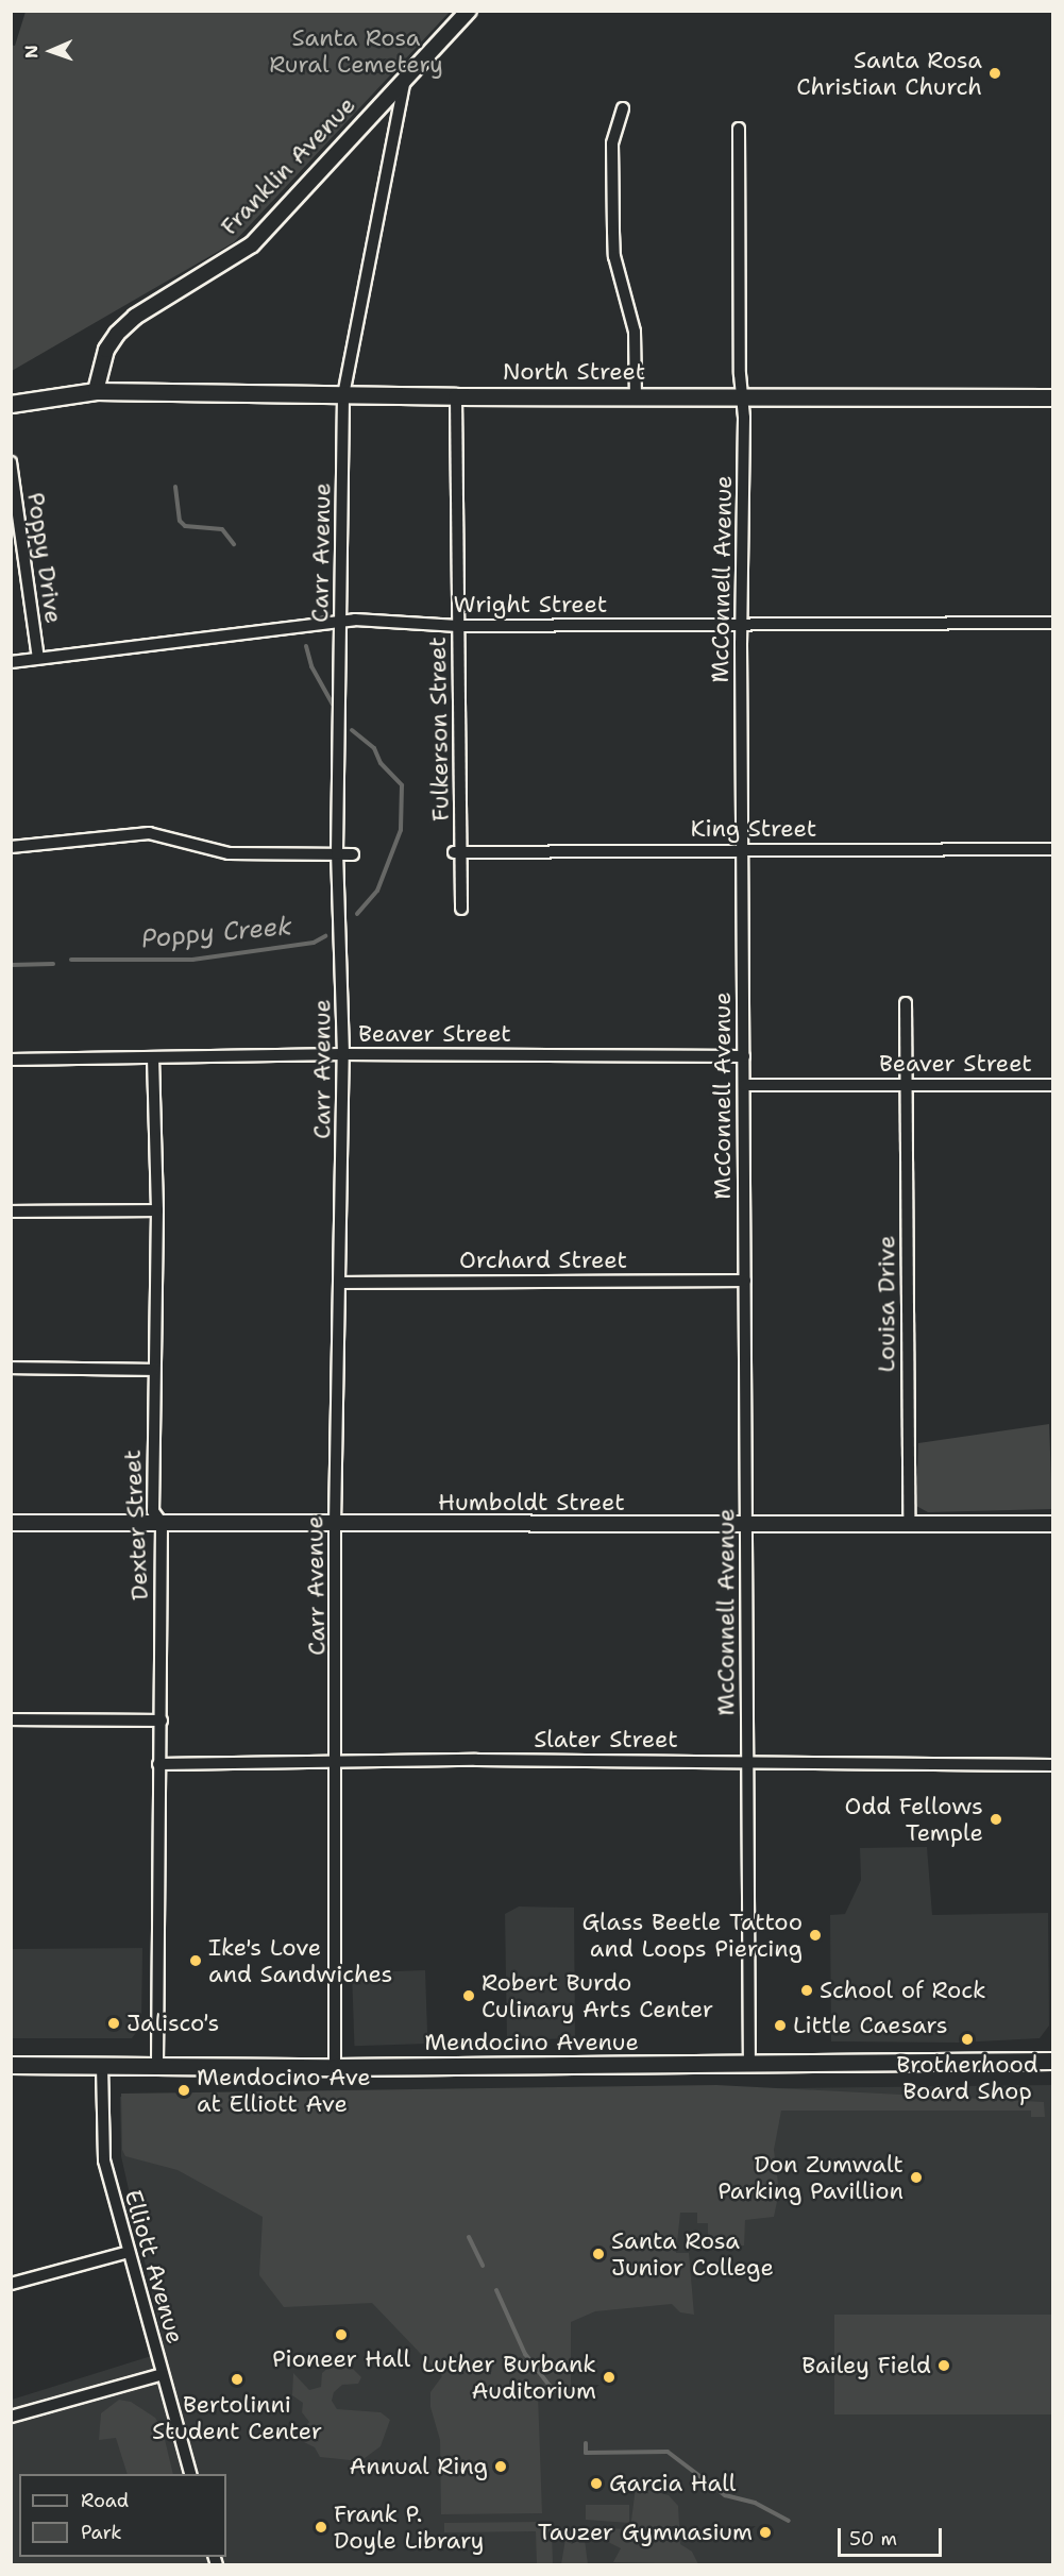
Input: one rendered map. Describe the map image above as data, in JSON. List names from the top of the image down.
{
  "streets": {
    "main road": ["North Street", "Mendocino Avenue"],
    "street": [
      "Franklin Avenue",
      "Carr Avenue",
      "Poppy Drive",
      "McConnell Avenue",
      "Wright Street",
      "Fulkerson Street",
      "King Street",
      "Beaver Street",
      "Orchard Street",
      "Louisa Drive",
      "Humboldt Street",
      "Dexter Street",
      "Slater Street",
      "Elliott Avenue"
    ]
  },
  "crossings": [
    ["Franklin Avenue", "North Street"],
    ["Franklin Avenue", "Carr Avenue"],
    ["North Street", "Carr Avenue"],
    ["North Street", "McConnell Avenue"],
    ["North Street", "Fulkerson Street"],
    ["Carr Avenue", "Wright Street"],
    ["Carr Avenue", "Beaver Street"],
    ["Carr Avenue", "Orchard Street"],
    ["Carr Avenue", "Humboldt Street"],
    ["Carr Avenue", "Slater Street"],
    ["Carr Avenue", "Mendocino Avenue"],
    ["Poppy Drive", "Wright Street"],
    ["McConnell Avenue", "Wright Street"],
    ["McConnell Avenue", "King Street"],
    ["McConnell Avenue", "Beaver Street"],
    ["McConnell Avenue", "Orchard Street"],
    ["McConnell Avenue", "Humboldt Street"],
    ["McConnell Avenue", "Slater Street"],
    ["McConnell Avenue", "Mendocino Avenue"],
    ["Wright Street", "Fulkerson Street"],
    ["Fulkerson Street", "King Street"],
    ["Beaver Street", "Louisa Drive"],
    ["Beaver Street", "Dexter Street"],
    ["Louisa Drive", "Humboldt Street"],
    ["Humboldt Street", "Dexter Street"],
    ["Dexter Street", "Slater Street"],
    ["Dexter Street", "Mendocino Avenue"],
    ["Mendocino Avenue", "Elliott Avenue"]
  ],
  "water": ["Poppy Creek"],
  "parks": ["Santa Rosa Rural Cemetery"],
  "places": [
    "Santa Rosa Christian Church",
    "Odd Fellows Temple",
    "Glass Beetle Tattoo and Loops Piercing",
    "Ike's Love and Sandwiches",
    "School of Rock",
    "Robert Burdo Culinary Arts Center",
    "Jalisco's",
    "Little Caesars",
    "Brotherhood Board Shop",
    "Mendocino Ave at Elliott Ave",
    "Don Zumwalt Parking Pavillion",
    "Santa Rosa Junior College",
    "Pioneer Hall",
    "Bailey Field",
    "Luther Burbank Auditorium",
    "Bertolinni Student Center",
    "Annual Ring",
    "Garcia Hall",
    "Frank P. Doyle Library",
    "Tauzer Gymnasium"
  ],
  "legend": ["Road", "Park"],
  "scale_bar": "50 m",
  "north": "left"
}
